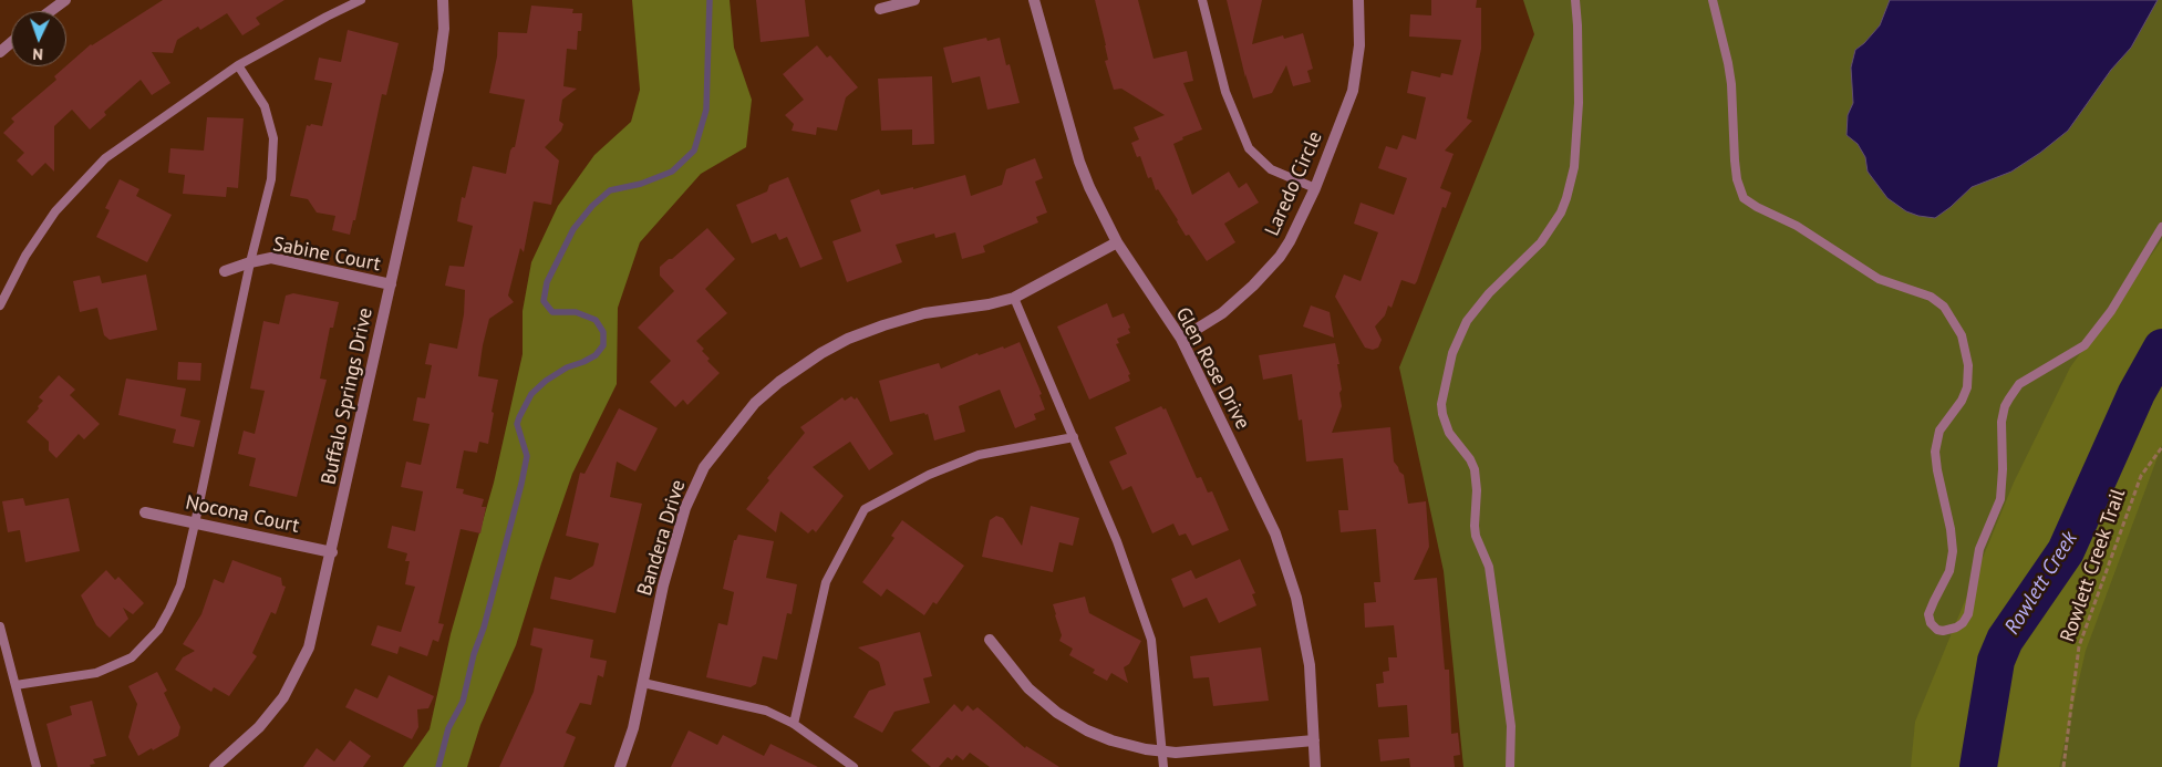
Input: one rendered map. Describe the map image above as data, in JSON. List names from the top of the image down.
{
  "streets": {
    "street": [
      "Laredo Circle",
      "Sabine Court",
      "Glen Rose Drive",
      "Buffalo Springs Drive",
      "Nocona Court",
      "Bandera Drive"
    ],
    "path": ["Rowlett Creek Trail"]
  },
  "crossings": [
    ["Laredo Circle", "Glen Rose Drive"],
    ["Sabine Court", "Buffalo Springs Drive"],
    ["Glen Rose Drive", "Bandera Drive"],
    ["Buffalo Springs Drive", "Nocona Court"]
  ],
  "water": ["Rowlett Creek"],
  "north": "bottom"
}
